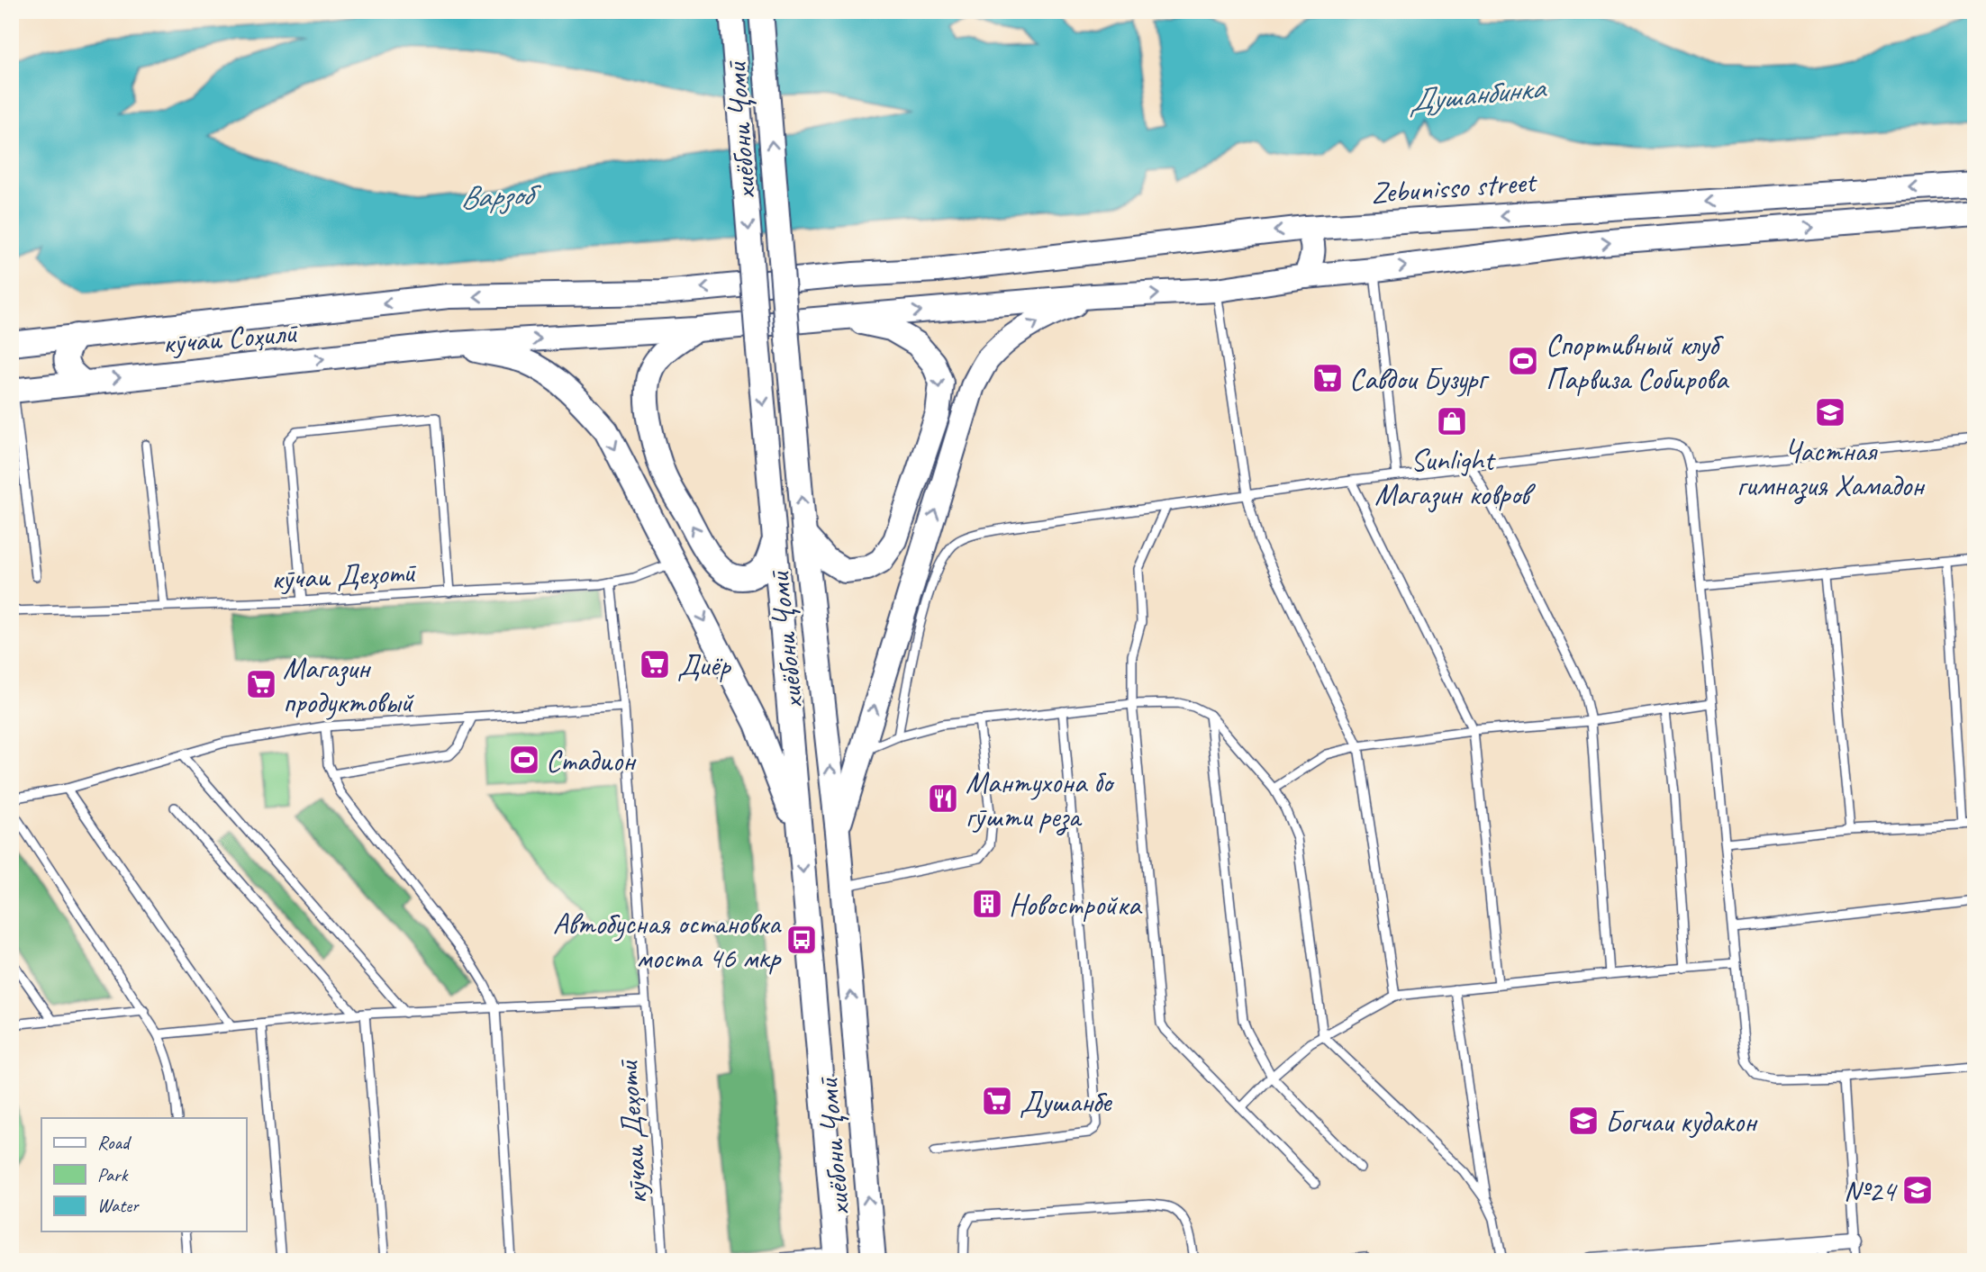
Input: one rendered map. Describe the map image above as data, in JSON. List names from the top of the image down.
{
  "streets": {
    "main road": ["хиёбони Ҷомӣ", "Zebunisso street", "кӯчаи Соҳилӣ"],
    "lane": ["кӯчаи Деҳотӣ"]
  },
  "one_way": ["Zebunisso street", "кӯчаи Соҳилӣ"],
  "water": ["Душанбинка", "Варзоб"],
  "places": {
    "sports": ["Спортивный клуб Парвиза Собирова", "Стадион"],
    "supermarket": [
      "Савдои Бузург",
      "Диёр",
      "Магазин продуктовый",
      "Душанбе"
    ],
    "school or university": ["Частная гимназия Хамадон", "Богчаи кудакон", "№24"],
    "shop": ["Sunlight Магазин ковров"],
    "restaurant": ["Мантухона бо гӯшти реза"],
    "building": ["Новостройка"],
    "bus stop": ["Автобусная остановка моста 46 мкр"]
  },
  "legend": ["Road", "Park", "Water"]
}
